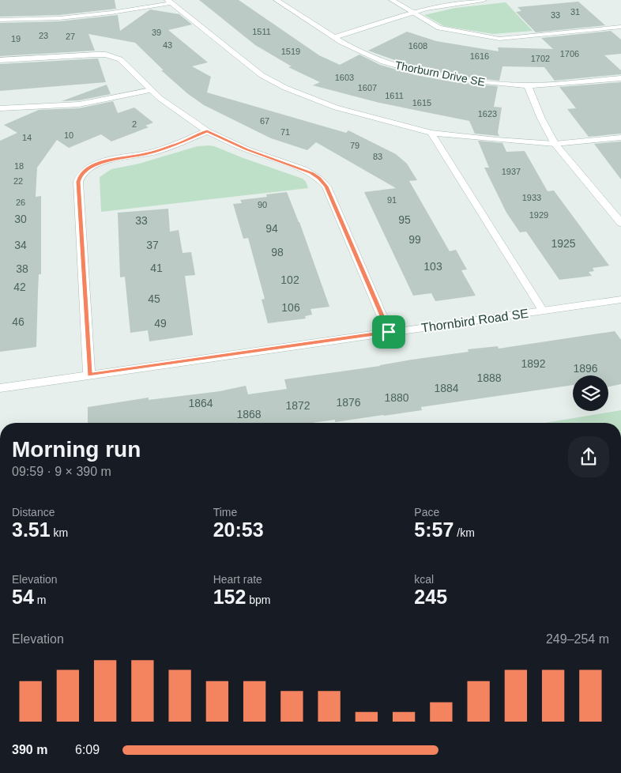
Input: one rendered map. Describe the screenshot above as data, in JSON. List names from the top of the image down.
{
  "streets": {
    "street": ["Thorburn Drive SE", "Thornbird Road SE"]
  },
  "house_numbers": [
    "31",
    "33",
    "1511",
    "39",
    "23",
    "27",
    "19",
    "43",
    "1608",
    "1519",
    "1706",
    "1616",
    "1702",
    "1603",
    "1607",
    "1611",
    "1615",
    "1623",
    "67",
    "2",
    "71",
    "10",
    "14",
    "79",
    "83",
    "18",
    "1937",
    "22",
    "1933",
    "91",
    "26",
    "90",
    "1929",
    "30",
    "95",
    "33",
    "94",
    "99",
    "1925",
    "34",
    "37",
    "98",
    "103",
    "41",
    "38",
    "102",
    "42",
    "45",
    "106",
    "46",
    "49",
    "1892",
    "1896",
    "1888",
    "1884",
    "1880",
    "1876",
    "1864",
    "1872",
    "1868"
  ],
  "page": {
    "heading": ["Morning run", "09:59 · 9 × 390 m"],
    "stats": [
      ["Distance", "3.51 km"],
      ["Time", "20:53"],
      ["Pace", "5:57 /km"],
      ["Elevation", "54 m"],
      ["Heart rate", "152 bpm"],
      ["kcal", "245"]
    ],
    "chart": ["Elevation", "249–254 m"],
    "list": [
      {
        "name": "390 m",
        "note": "6:09"
      }
    ]
  }
}
